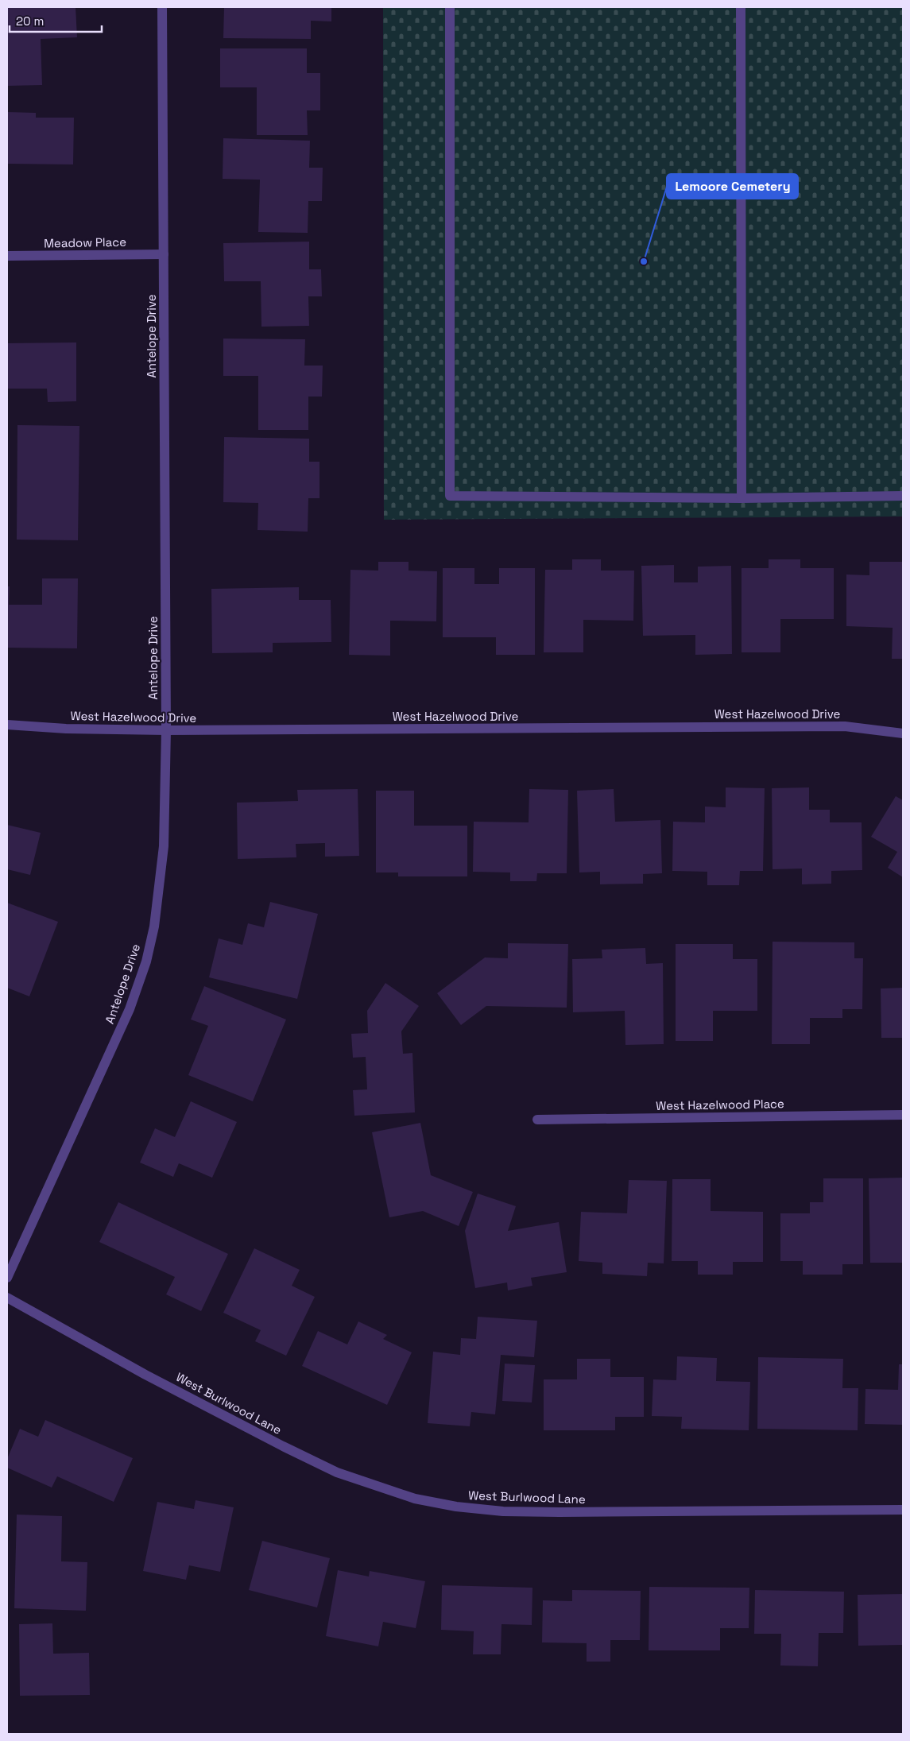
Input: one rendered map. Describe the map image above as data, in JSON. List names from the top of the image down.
{
  "streets": {
    "street": [
      "Meadow Place",
      "Antelope Drive",
      "West Hazelwood Drive",
      "West Hazelwood Place",
      "West Burlwood Lane"
    ]
  },
  "crossings": [
    ["Meadow Place", "Antelope Drive"],
    ["Antelope Drive", "West Hazelwood Drive"]
  ],
  "places": ["Lemoore Cemetery"],
  "scale_bar": "20 m"
}
